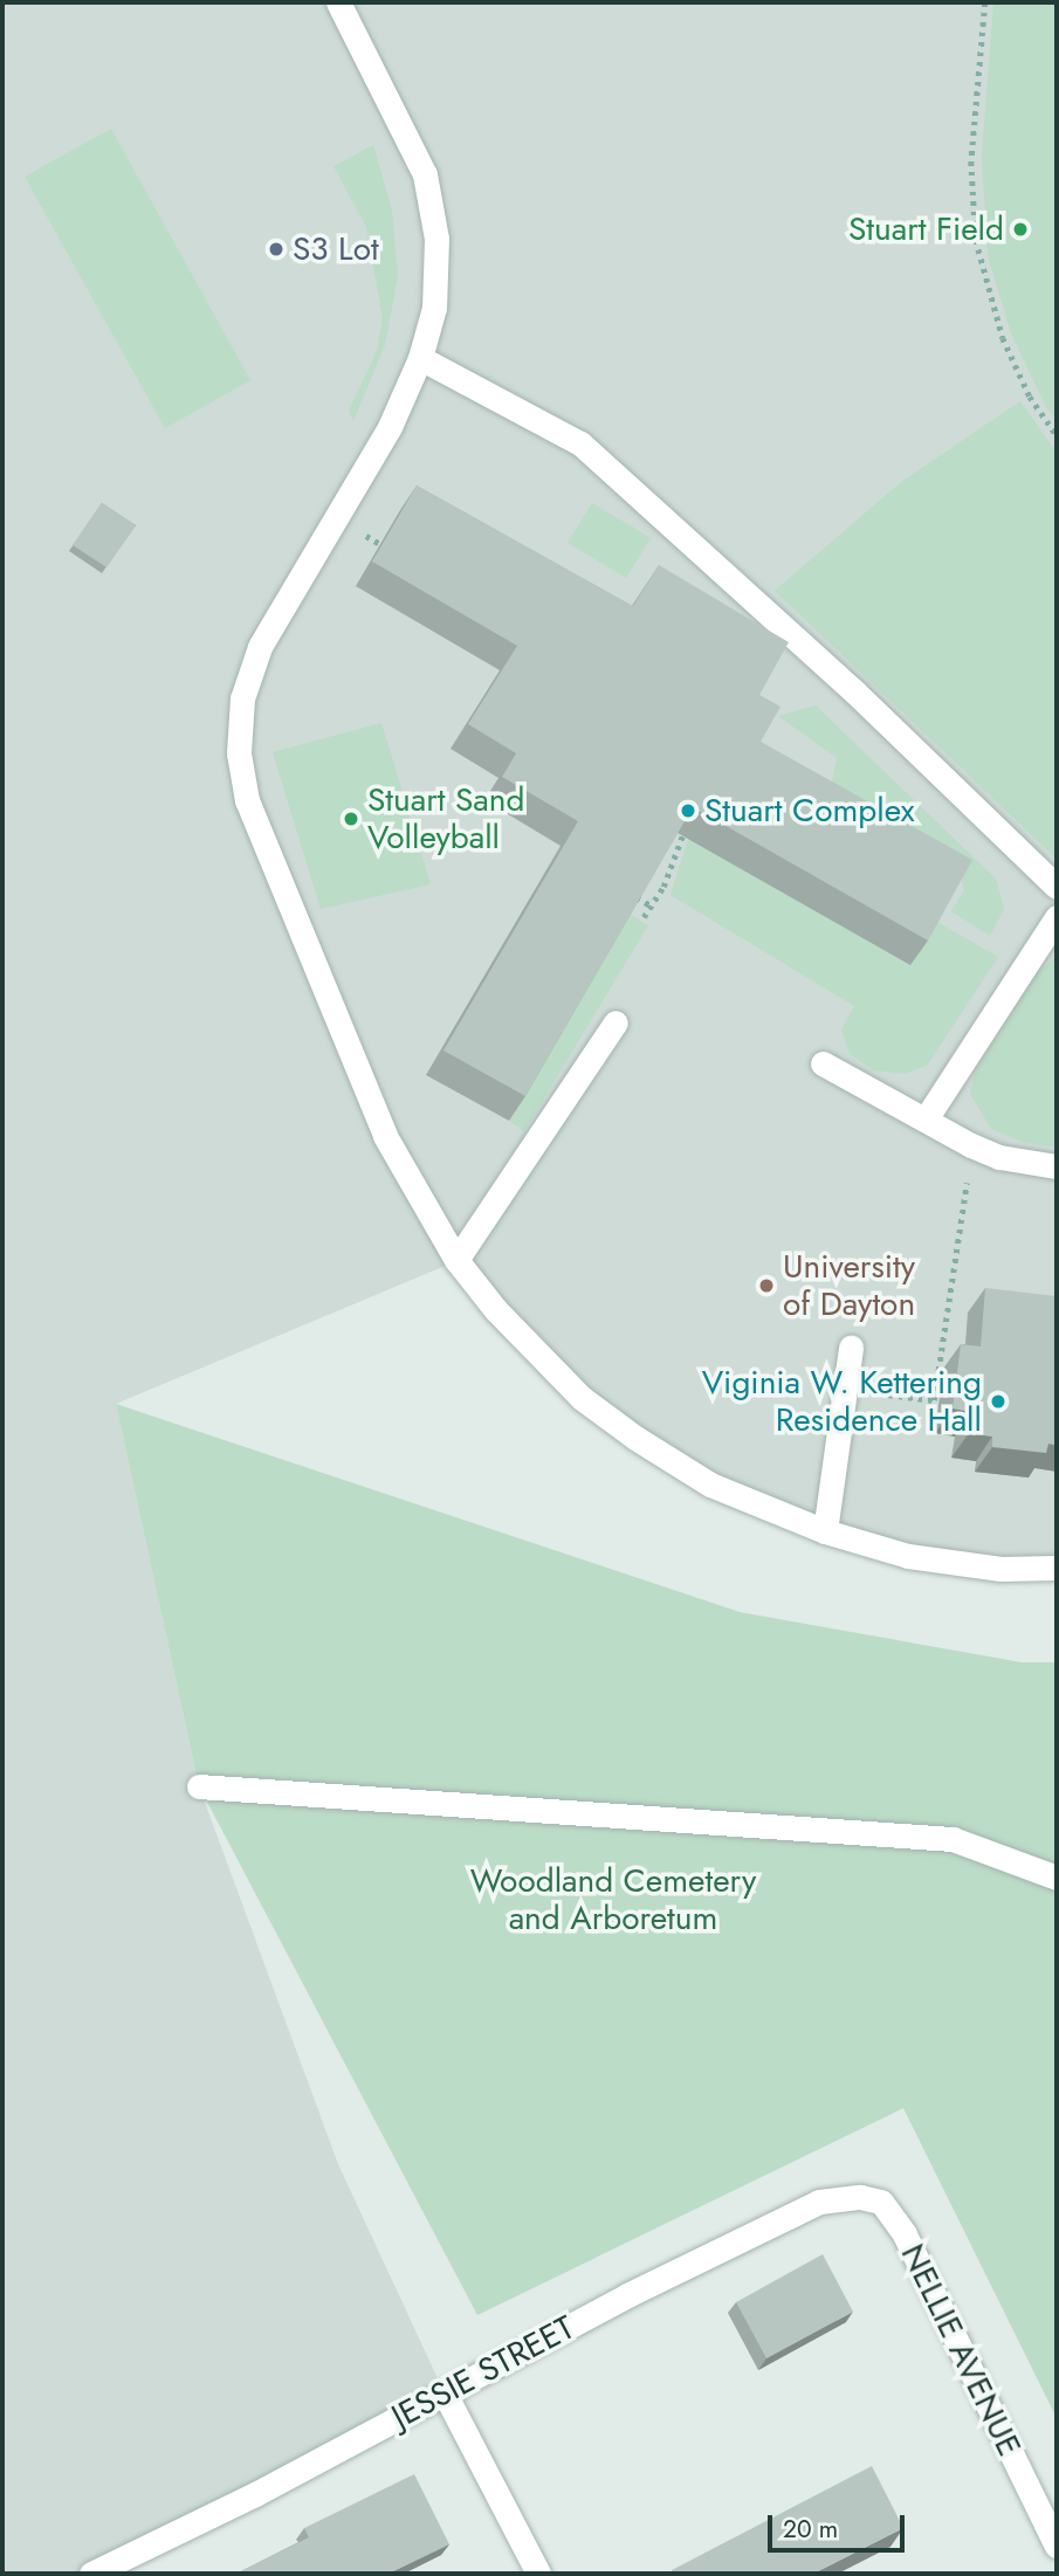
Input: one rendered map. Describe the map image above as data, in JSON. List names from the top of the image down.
{
  "streets": {
    "street": ["NELLIE AVENUE", "JESSIE STREET"]
  },
  "crossings": [
    ["NELLIE AVENUE", "JESSIE STREET"]
  ],
  "parks": ["Woodland Cemetery and Arboretum"],
  "places": [
    "Stuart Field",
    "S3 Lot",
    "Stuart Complex",
    "Stuart Sand Volleyball",
    "University of Dayton",
    "Viginia W. Kettering Residence Hall"
  ],
  "scale_bar": "20 m"
}
